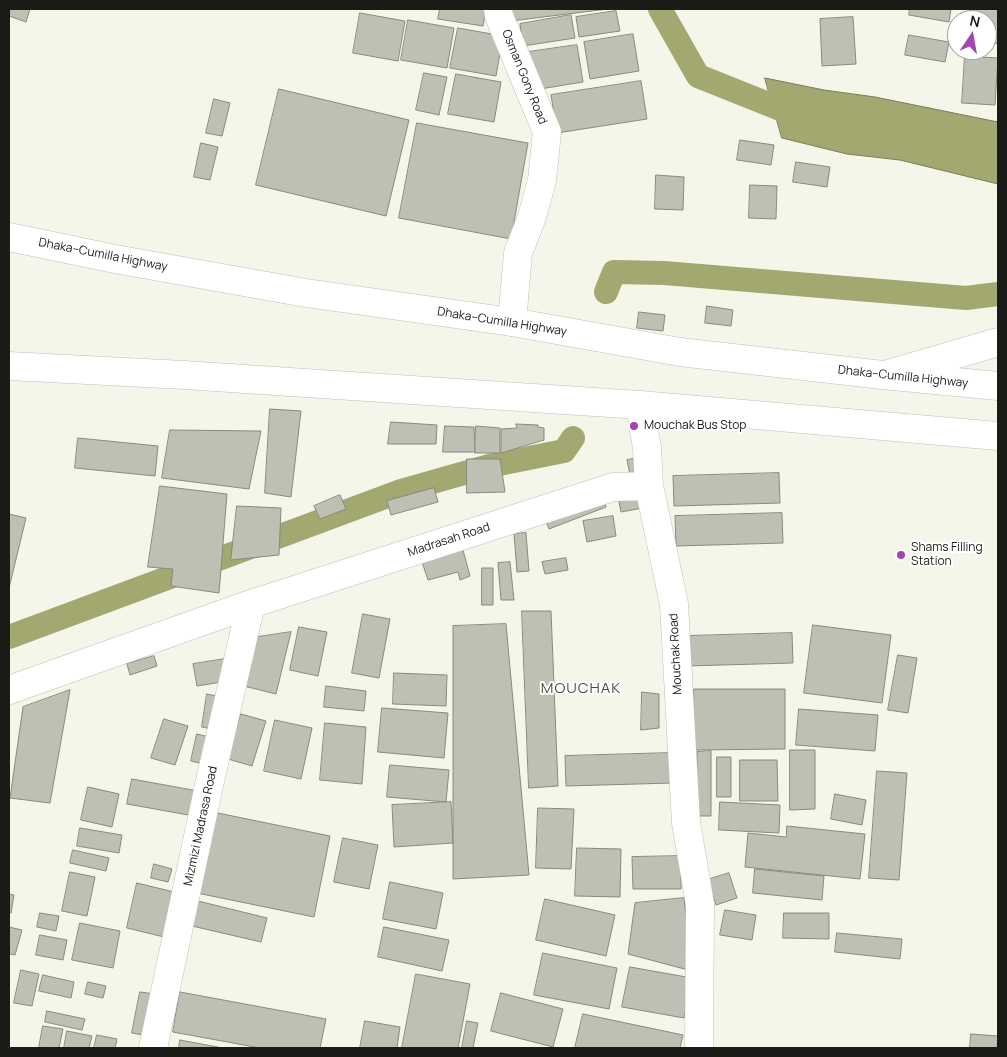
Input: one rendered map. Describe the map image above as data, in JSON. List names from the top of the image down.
{
  "streets": {
    "main road": [
      "Osman Gony Road",
      "Dhaka–Cumilla Highway",
      "Madrasah Road",
      "Mouchak Road",
      "Mizmizi Madrasa Road"
    ]
  },
  "crossings": [
    ["Osman Gony Road", "Dhaka–Cumilla Highway"],
    ["Madrasah Road", "Mouchak Road"],
    ["Madrasah Road", "Mizmizi Madrasa Road"]
  ],
  "districts": ["MOUCHAK"],
  "places": ["Mouchak Bus Stop", "Shams Filling Station"],
  "north": "top"
}
